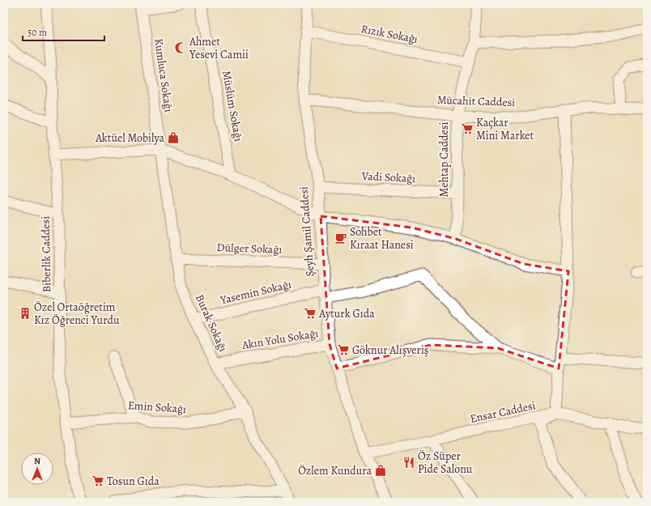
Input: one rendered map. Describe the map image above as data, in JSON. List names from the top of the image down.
{
  "streets": {
    "street": [
      "Rızık Sokağı",
      "Kumluca Sokağı",
      "Mücahit Caddesi",
      "Müslüm Sokağı",
      "Mehtap Caddesi",
      "Vadi Sokağı",
      "Şeyh Şamil Caddesi",
      "Dülger Sokağı",
      "Biberlik Caddesi",
      "Yasemin Sokağı",
      "Burak Sokağı",
      "Akın Yolu Sokağı",
      "Emin Sokağı",
      "Ensar Caddesi"
    ]
  },
  "crossings": [
    ["Rızık Sokağı", "Mehtap Caddesi"],
    ["Rızık Sokağı", "Şeyh Şamil Caddesi"],
    ["Kumluca Sokağı", "Burak Sokağı"],
    ["Mücahit Caddesi", "Mehtap Caddesi"],
    ["Mücahit Caddesi", "Şeyh Şamil Caddesi"],
    ["Mehtap Caddesi", "Vadi Sokağı"],
    ["Vadi Sokağı", "Şeyh Şamil Caddesi"],
    ["Şeyh Şamil Caddesi", "Dülger Sokağı"],
    ["Şeyh Şamil Caddesi", "Yasemin Sokağı"],
    ["Şeyh Şamil Caddesi", "Akın Yolu Sokağı"],
    ["Şeyh Şamil Caddesi", "Ensar Caddesi"],
    ["Dülger Sokağı", "Burak Sokağı"],
    ["Biberlik Caddesi", "Emin Sokağı"],
    ["Yasemin Sokağı", "Burak Sokağı"],
    ["Burak Sokağı", "Akın Yolu Sokağı"],
    ["Burak Sokağı", "Emin Sokağı"]
  ],
  "places": {
    "mosque": ["Ahmet Yesevi Camii"],
    "supermarket": [
      "Kaçkar Mini Market",
      "Ayturk Gıda",
      "Göknur Alışveriş",
      "Tosun Gıda"
    ],
    "shop": ["Aktüel Mobilya", "Özlem Kundura"],
    "cafe": ["Sohbet Kıraat Hanesi"],
    "building": ["Özel Ortaöğretim Kız Öğrenci Yurdu"],
    "restaurant": ["Öz Süper Pide Salonu"]
  },
  "scale_bar": "50 m",
  "north": "top"
}
